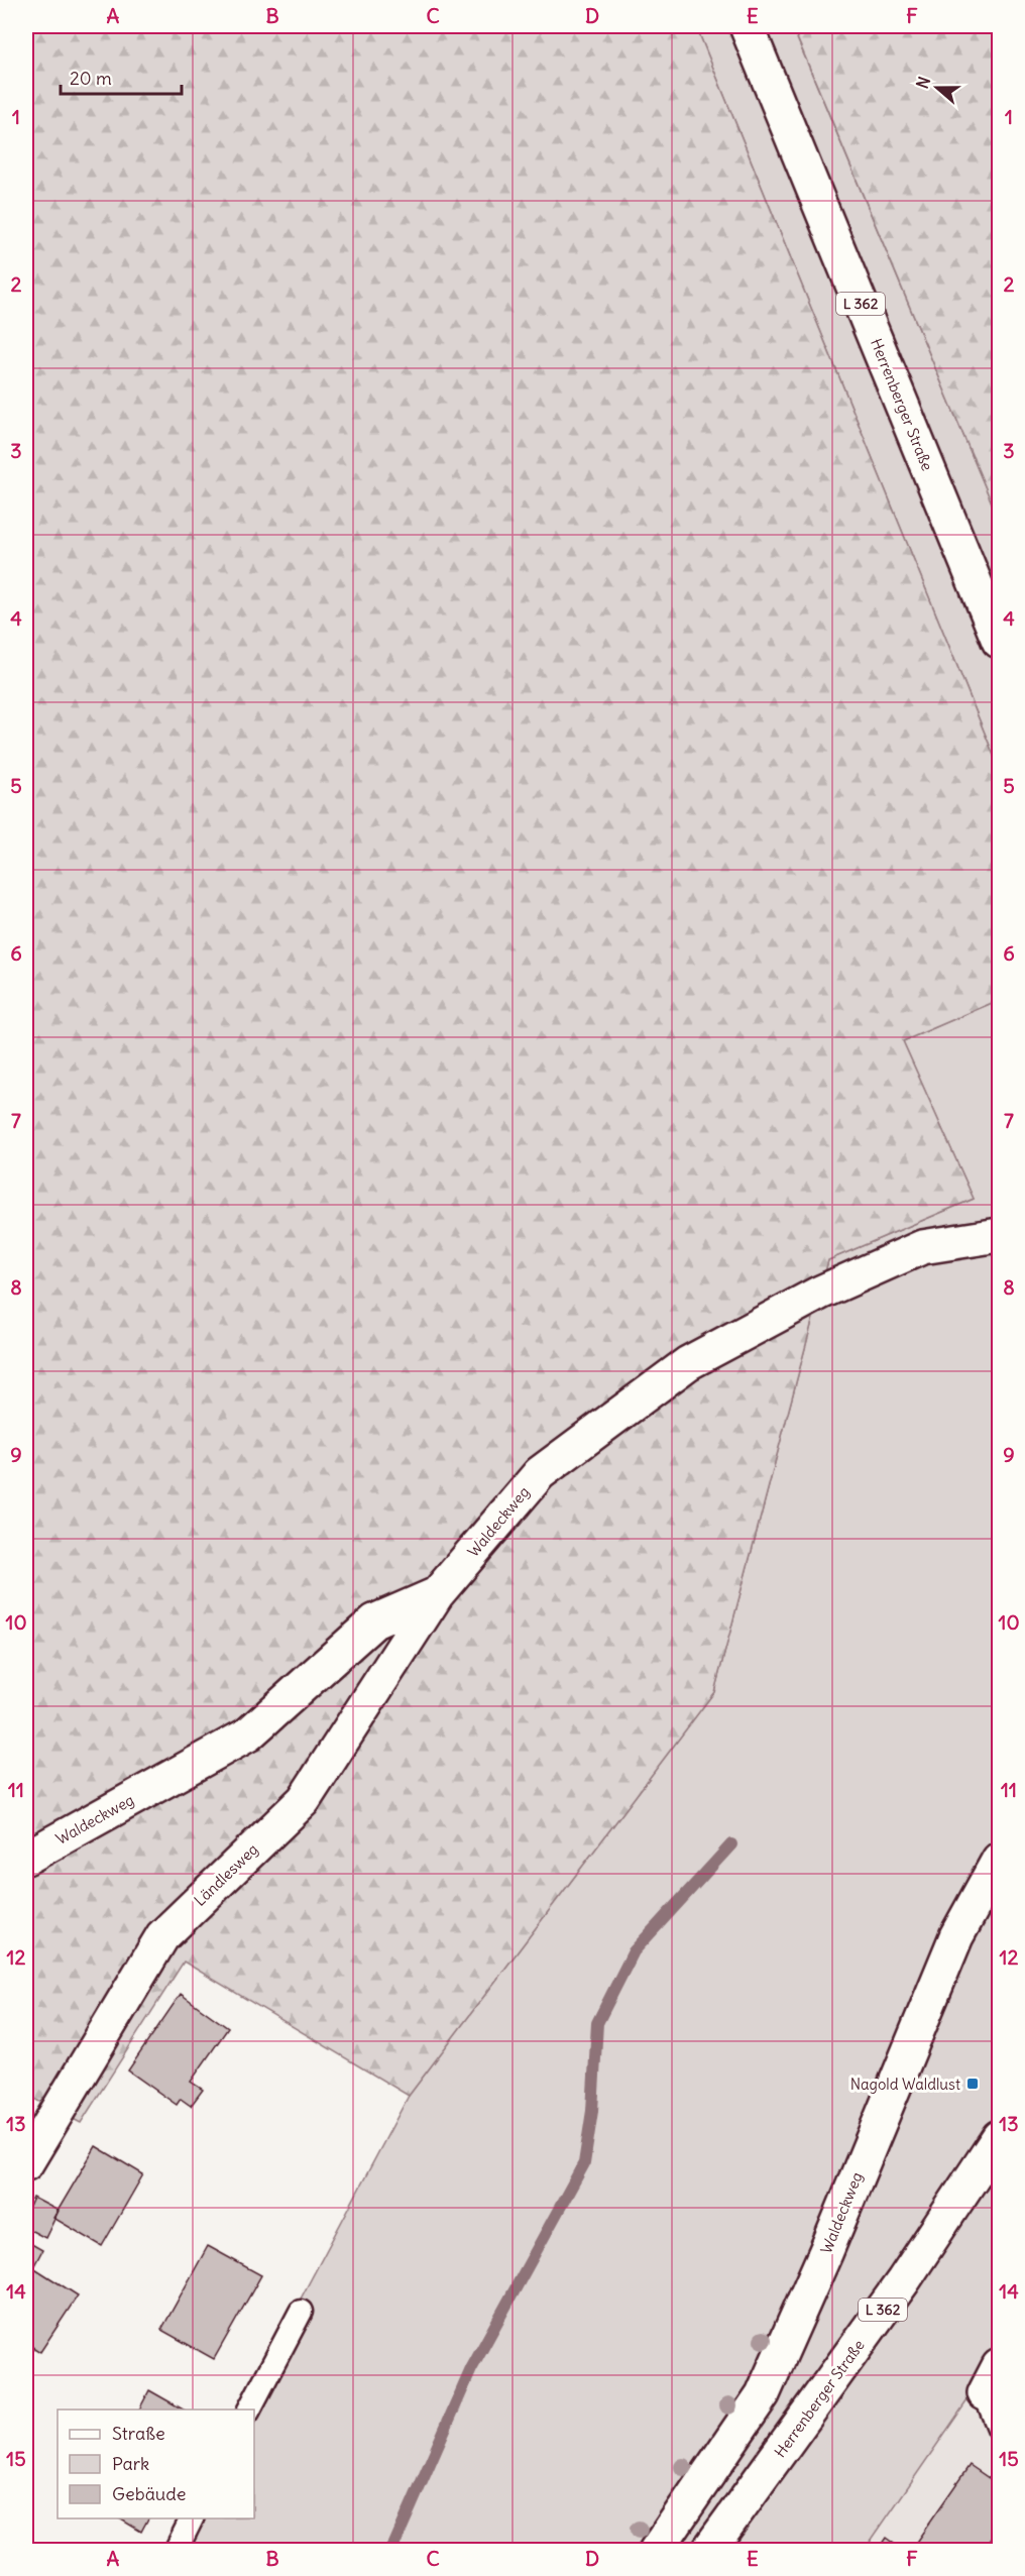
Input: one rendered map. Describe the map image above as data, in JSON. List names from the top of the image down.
{
  "streets": {
    "street": [
      "L 362",
      "Herrenberger Straße",
      "Waldeckweg",
      "Ländlesweg"
    ]
  },
  "crossings": [
    ["Waldeckweg", "Ländlesweg"]
  ],
  "places": {
    "transit": ["Nagold Waldlust"]
  },
  "legend": ["Straße", "Park", "Gebäude"],
  "scale_bar": "20 m",
  "north": "left",
  "grid": {
    "columns": [
      "A",
      "B",
      "C",
      "D",
      "E",
      "F"
    ],
    "rows": [
      "1",
      "2",
      "3",
      "4",
      "5",
      "6",
      "7",
      "8",
      "9",
      "10",
      "11",
      "12",
      "13",
      "14",
      "15"
    ]
  }
}
